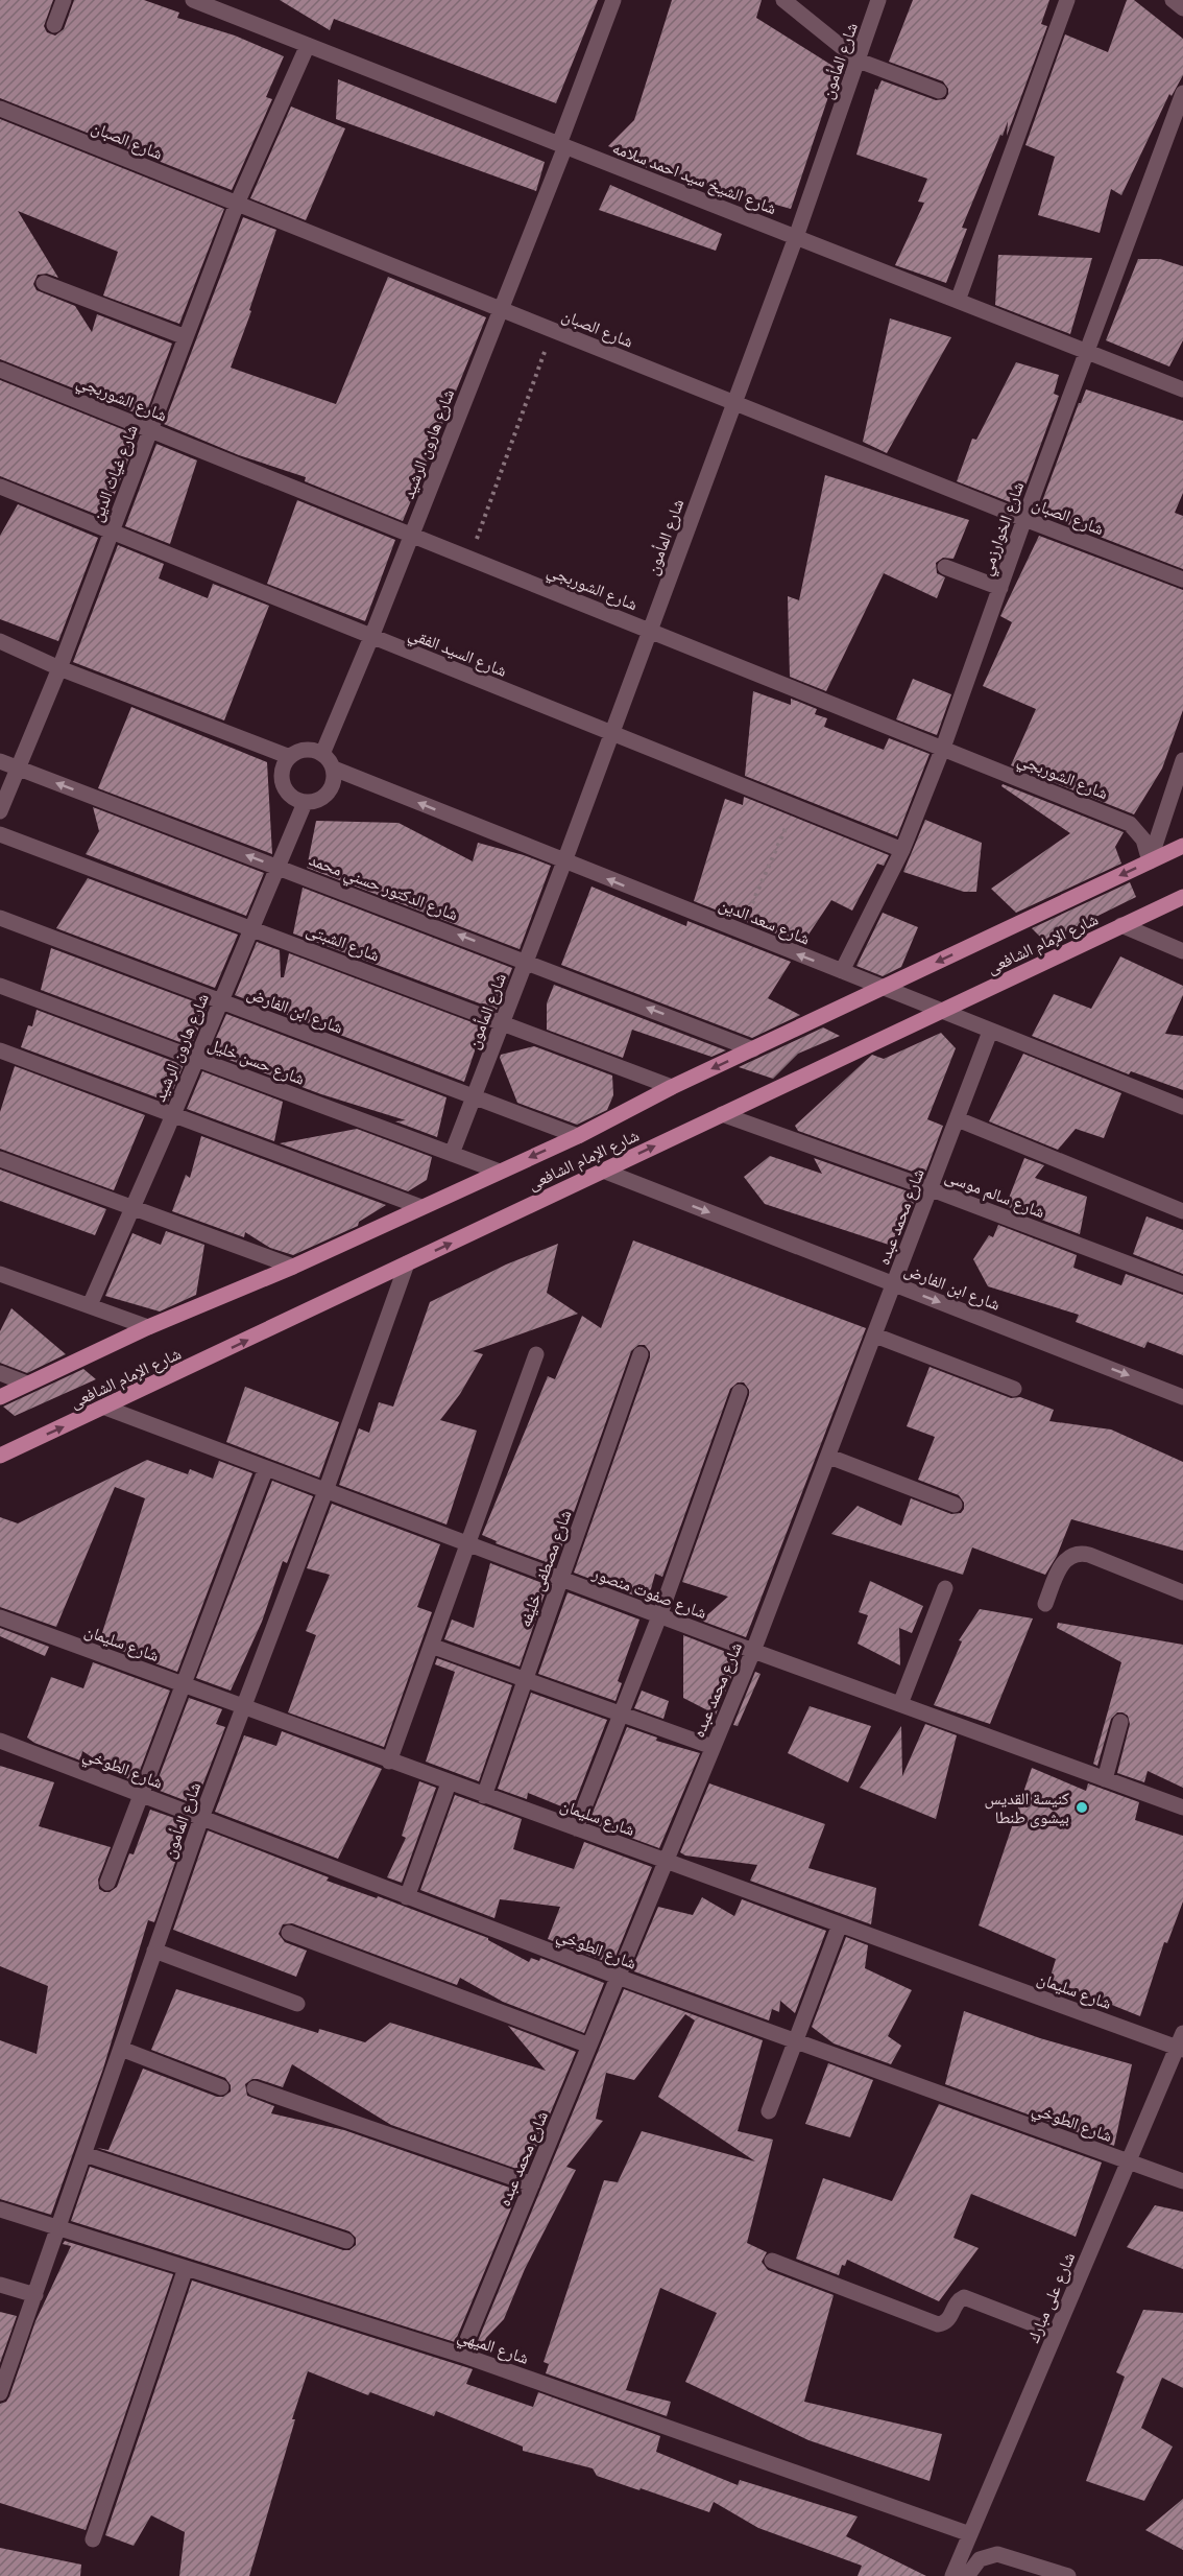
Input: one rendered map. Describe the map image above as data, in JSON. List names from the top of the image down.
{
  "streets": {
    "main road": ["شارع الإمام الشافعى"],
    "street": [
      "شارع المأمون",
      "شارع الصبان",
      "شارع الشيخ سيد احمد سلامه",
      "شارع الشوربجي",
      "شارع هارون الرشيد",
      "شارع غياث الدين",
      "شارع الخوارزمي",
      "شارع السيد الفقي",
      "شارع الدكتور حسني محمد",
      "شارع سعد الدين",
      "شارع الشبتى",
      "شارع ابن الفارض",
      "شارع حسن خليل",
      "شارع سالم موسى",
      "شارع محمد عبده",
      "شارع مصطفى خليفه",
      "شارع صفوت منصور",
      "شارع سليمان",
      "شارع الطوخي",
      "شارع على مبارك",
      "شارع الميهي"
    ]
  },
  "crossings": [
    ["شارع المأمون", "شارع الصبان"],
    ["شارع المأمون", "شارع الشيخ سيد احمد سلامه"],
    ["شارع المأمون", "شارع الشوربجي"],
    ["شارع المأمون", "شارع السيد الفقي"],
    ["شارع المأمون", "شارع الدكتور حسني محمد"],
    ["شارع المأمون", "شارع سعد الدين"],
    ["شارع المأمون", "شارع الشبتى"],
    ["شارع المأمون", "شارع الإمام الشافعى"],
    ["شارع المأمون", "شارع ابن الفارض"],
    ["شارع المأمون", "شارع حسن خليل"],
    ["شارع المأمون", "شارع صفوت منصور"],
    ["شارع المأمون", "شارع سليمان"],
    ["شارع المأمون", "شارع الطوخي"],
    ["شارع المأمون", "شارع الميهي"],
    ["شارع الصبان", "شارع هارون الرشيد"],
    ["شارع الصبان", "شارع غياث الدين"],
    ["شارع الصبان", "شارع الخوارزمي"],
    ["شارع الشيخ سيد احمد سلامه", "شارع هارون الرشيد"],
    ["شارع الشيخ سيد احمد سلامه", "شارع غياث الدين"],
    ["شارع الشيخ سيد احمد سلامه", "شارع الخوارزمي"],
    ["شارع الشوربجي", "شارع هارون الرشيد"],
    ["شارع الشوربجي", "شارع غياث الدين"],
    ["شارع الشوربجي", "شارع الخوارزمي"],
    ["شارع الشوربجي", "شارع الإمام الشافعى"],
    ["شارع هارون الرشيد", "شارع السيد الفقي"],
    ["شارع هارون الرشيد", "شارع الدكتور حسني محمد"],
    ["شارع هارون الرشيد", "شارع سعد الدين"],
    ["شارع هارون الرشيد", "شارع الشبتى"],
    ["شارع هارون الرشيد", "شارع ابن الفارض"],
    ["شارع هارون الرشيد", "شارع حسن خليل"],
    ["شارع غياث الدين", "شارع السيد الفقي"],
    ["شارع غياث الدين", "شارع الدكتور حسني محمد"],
    ["شارع الخوارزمي", "شارع السيد الفقي"],
    ["شارع الخوارزمي", "شارع سعد الدين"],
    ["شارع الدكتور حسني محمد", "شارع الإمام الشافعى"],
    ["شارع سعد الدين", "شارع الإمام الشافعى"],
    ["شارع سعد الدين", "شارع محمد عبده"],
    ["شارع الشبتى", "شارع الإمام الشافعى"],
    ["شارع الإمام الشافعى", "شارع ابن الفارض"],
    ["شارع الإمام الشافعى", "شارع حسن خليل"],
    ["شارع الإمام الشافعى", "شارع سالم موسى"],
    ["شارع الإمام الشافعى", "شارع صفوت منصور"],
    ["شارع ابن الفارض", "شارع محمد عبده"],
    ["شارع سالم موسى", "شارع محمد عبده"],
    ["شارع محمد عبده", "شارع صفوت منصور"],
    ["شارع محمد عبده", "شارع سليمان"],
    ["شارع محمد عبده", "شارع الطوخي"],
    ["شارع محمد عبده", "شارع الميهي"],
    ["شارع مصطفى خليفه", "شارع صفوت منصور"],
    ["شارع مصطفى خليفه", "شارع سليمان"],
    ["شارع سليمان", "شارع على مبارك"],
    ["شارع الطوخي", "شارع على مبارك"],
    ["شارع على مبارك", "شارع الميهي"]
  ],
  "one_way": ["شارع سعد الدين", "شارع ابن الفارض"],
  "places": ["كنيسة القديس بيشوى طنطا"]
}
